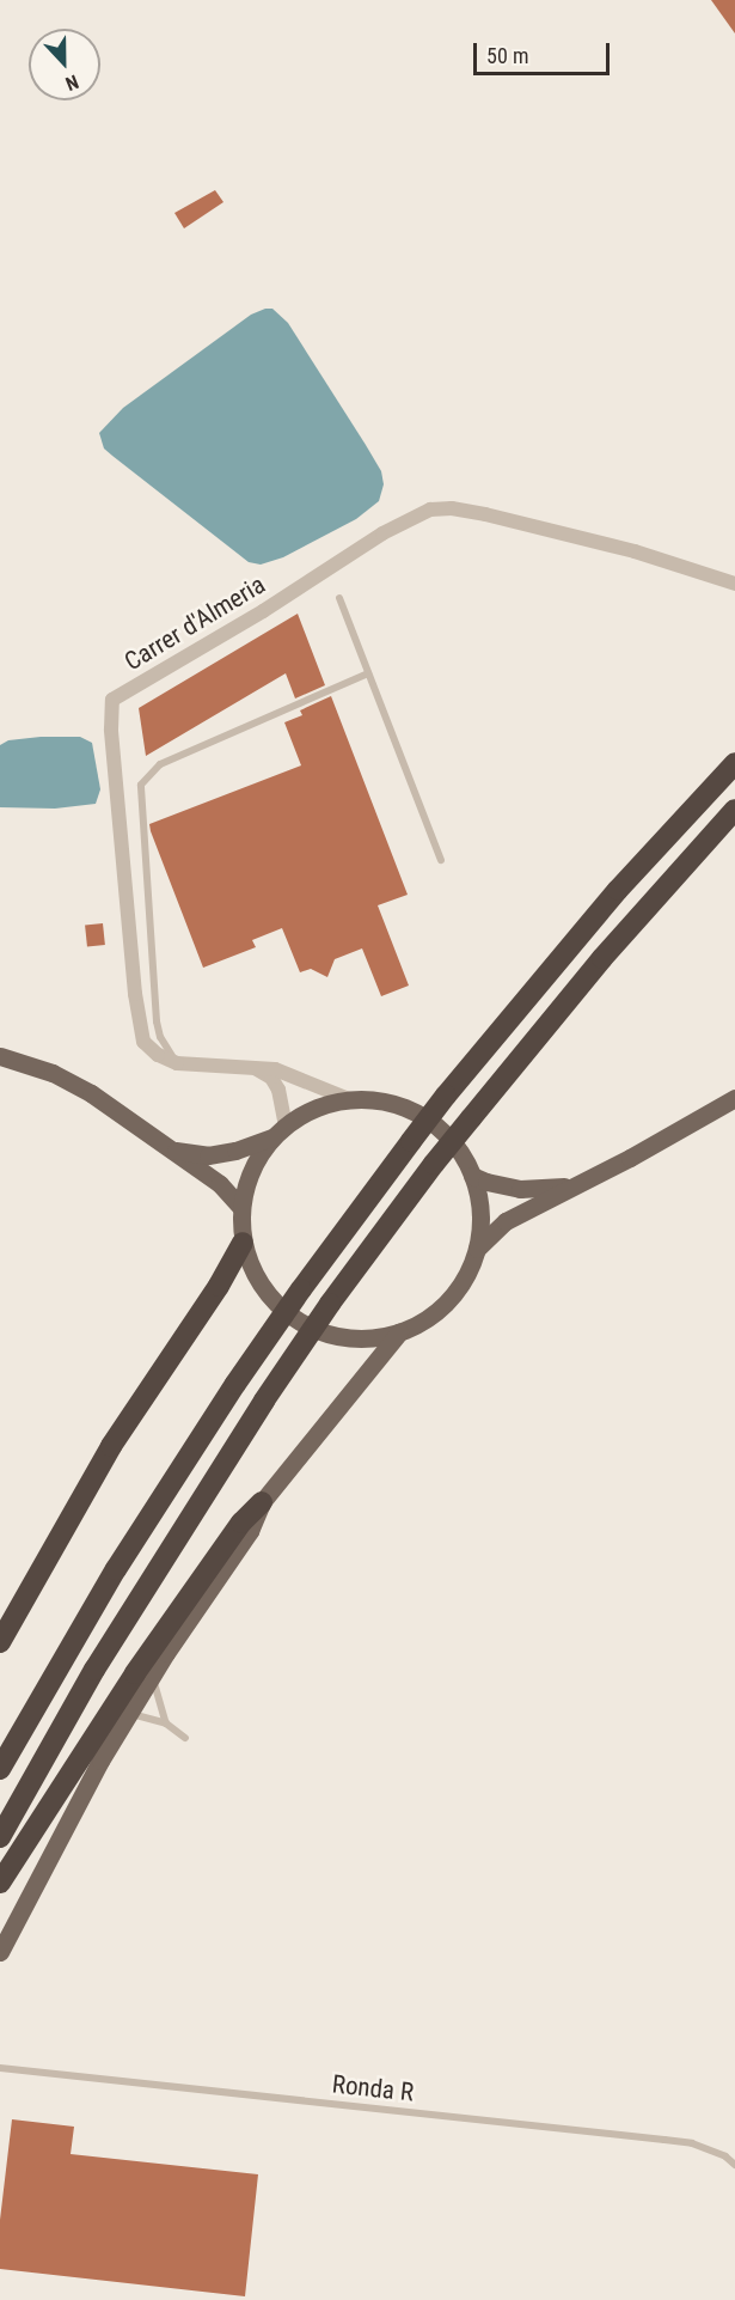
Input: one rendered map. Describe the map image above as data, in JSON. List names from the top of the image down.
{
  "streets": {
    "street": ["Carrer d'Almeria"],
    "lane": ["Ronda R"]
  },
  "scale_bar": "50 m",
  "north": "bottom"
}
